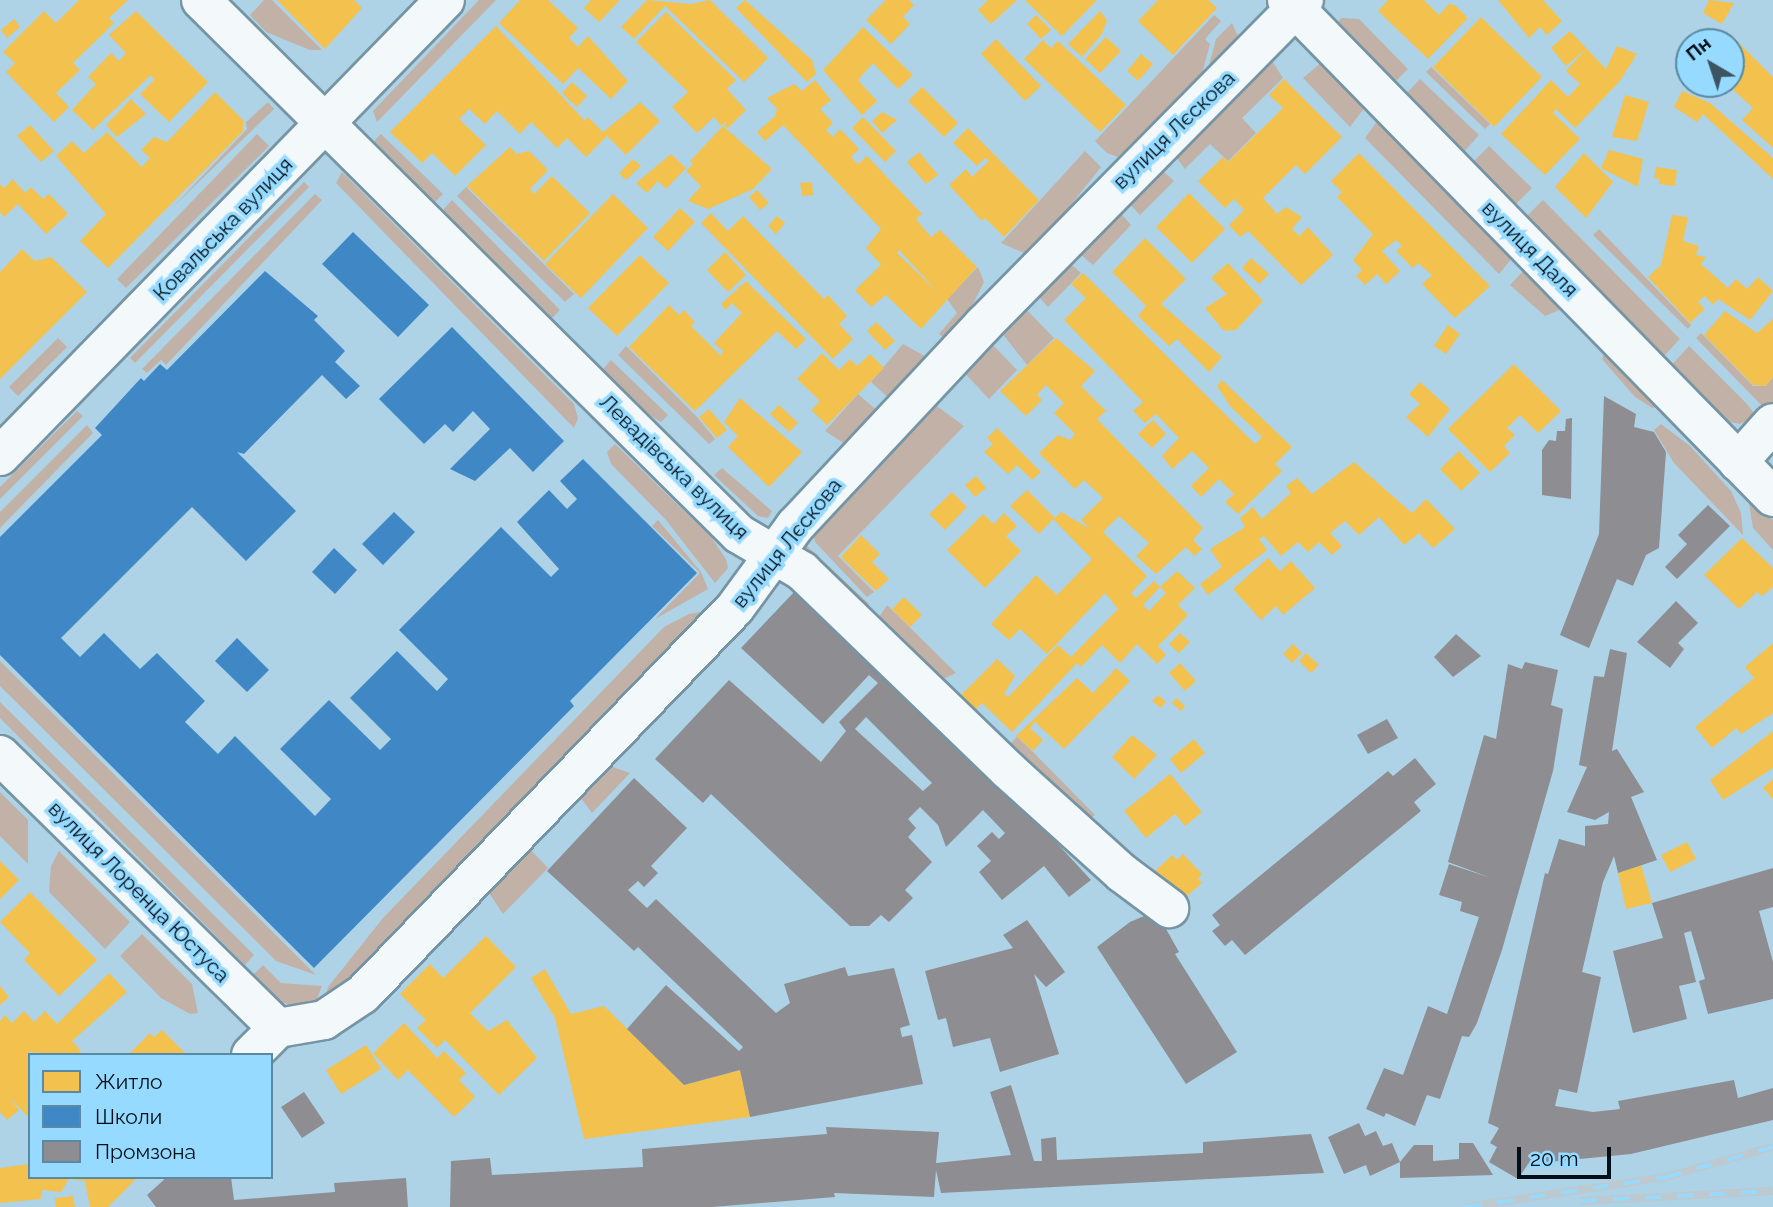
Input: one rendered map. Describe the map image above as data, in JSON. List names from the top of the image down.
{
  "streets": {
    "street": [
      "вулиця Лєскова",
      "Ковальська вулиця",
      "вулиця Даля",
      "Левадівська вулиця",
      "вулиця Лоренца Юстуса"
    ]
  },
  "crossings": [
    ["вулиця Лєскова", "вулиця Даля"],
    ["вулиця Лєскова", "Левадівська вулиця"],
    ["вулиця Лєскова", "вулиця Лоренца Юстуса"],
    ["Ковальська вулиця", "Левадівська вулиця"]
  ],
  "legend": ["Житло", "Школи", "Промзона"],
  "scale_bar": "20 m",
  "north": "top left"
}
